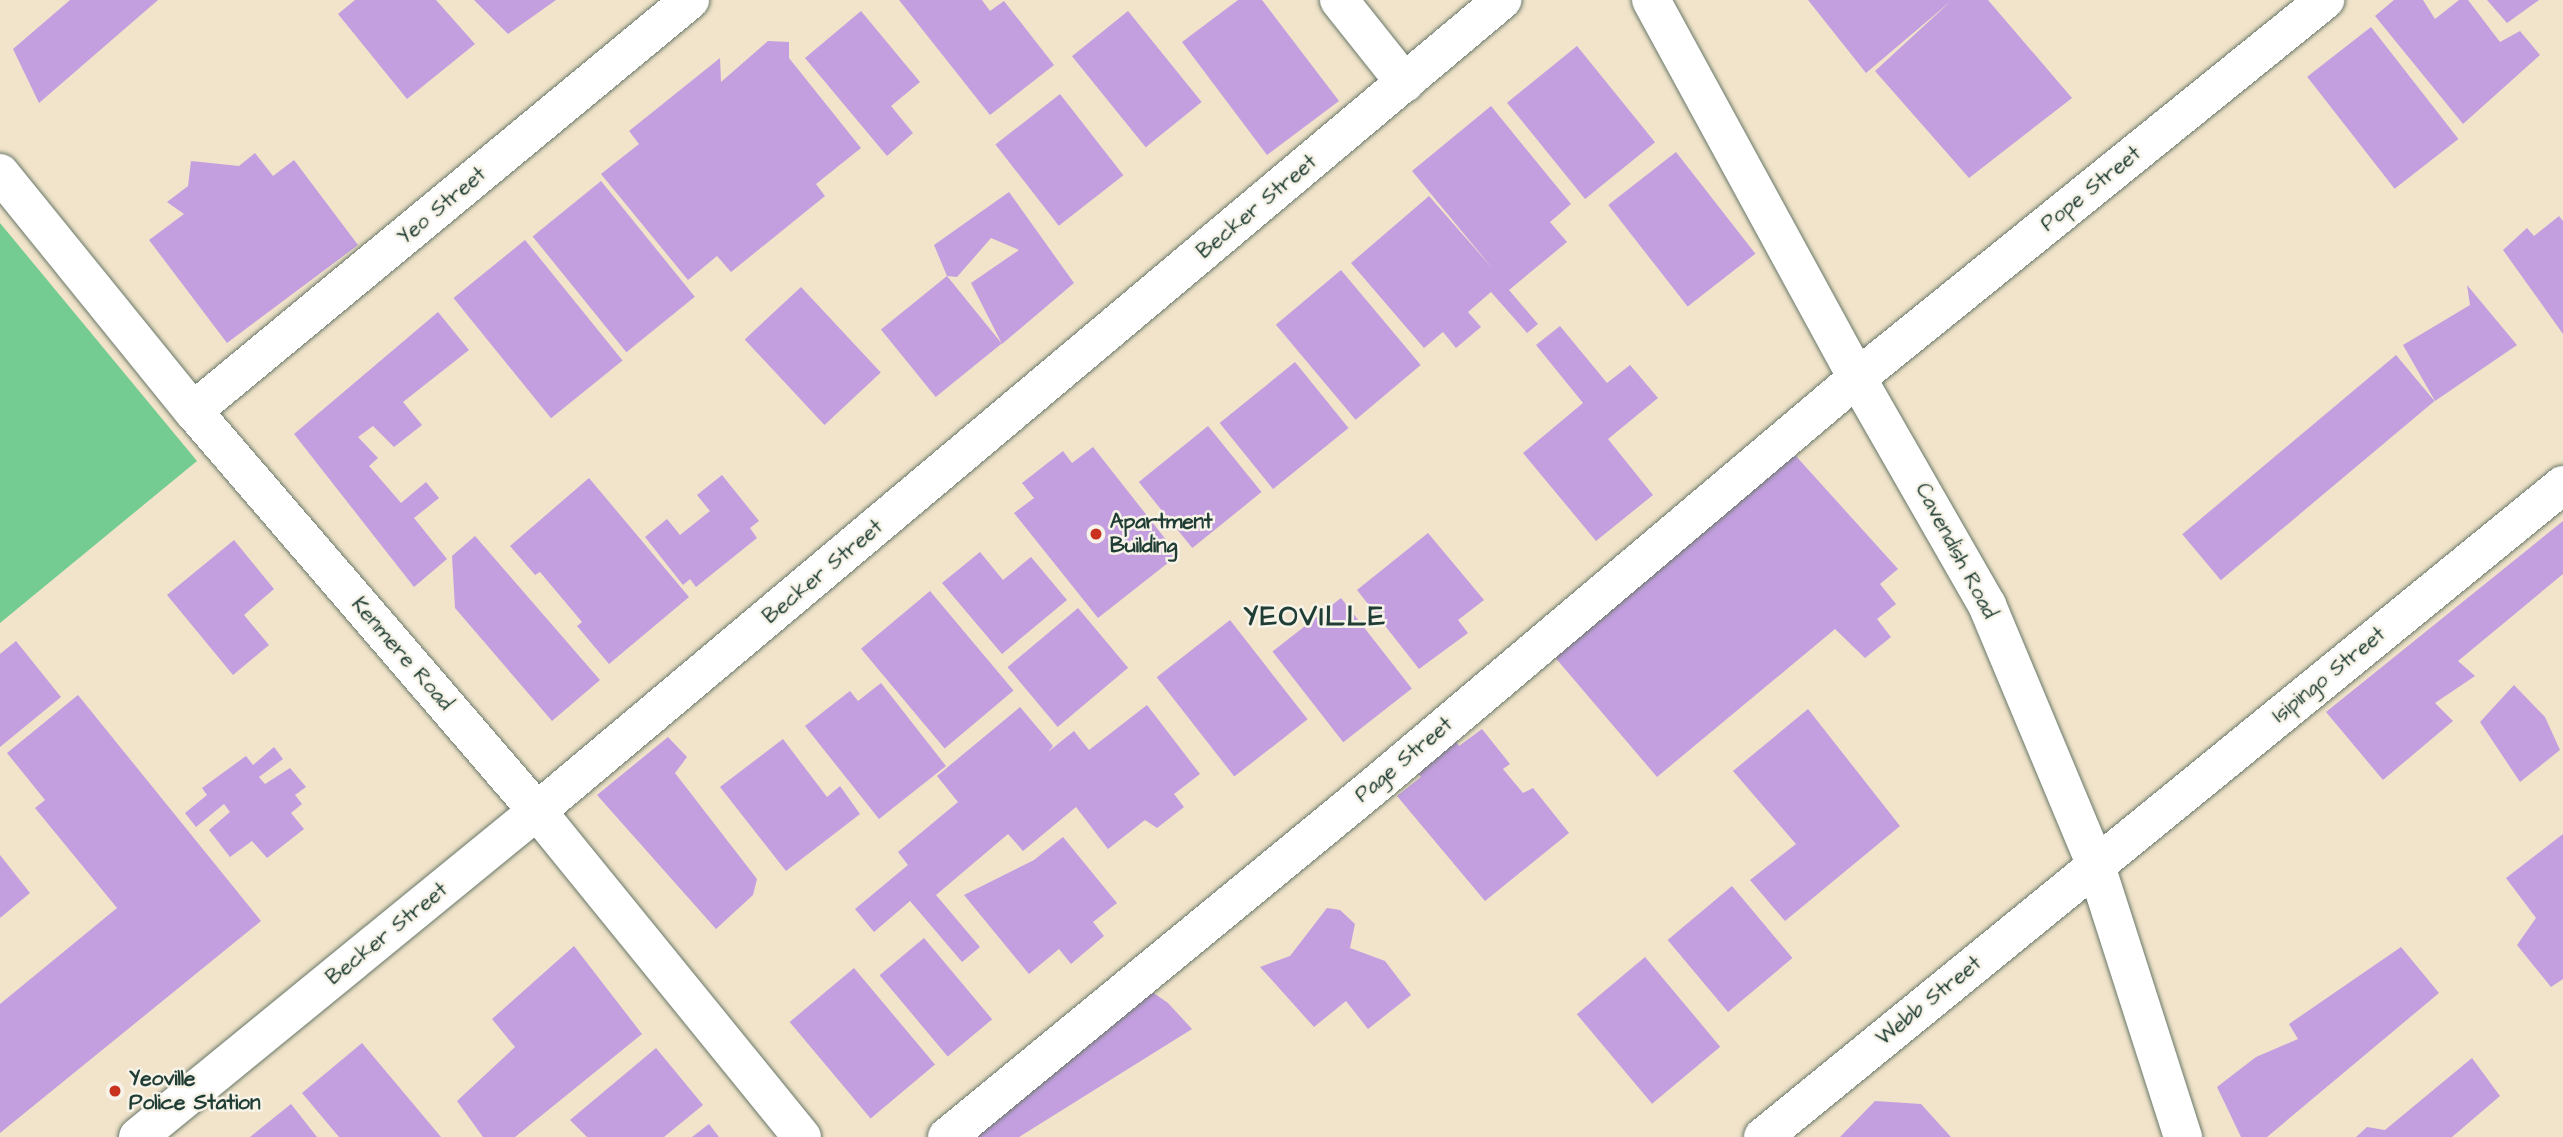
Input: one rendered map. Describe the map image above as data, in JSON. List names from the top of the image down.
{
  "streets": {
    "street": [
      "Pope Street",
      "Yeo Street",
      "Becker Street",
      "Cavendish Road",
      "Kenmere Road",
      "Isipingo Street",
      "Page Street",
      "Webb Street"
    ]
  },
  "crossings": [
    ["Pope Street", "Cavendish Road"],
    ["Pope Street", "Page Street"],
    ["Yeo Street", "Kenmere Road"],
    ["Becker Street", "Kenmere Road"],
    ["Cavendish Road", "Isipingo Street"],
    ["Cavendish Road", "Page Street"],
    ["Cavendish Road", "Webb Street"],
    ["Isipingo Street", "Webb Street"]
  ],
  "districts": ["YEOVILLE"],
  "places": ["Apartment Building", "Yeoville Police Station"]
}
